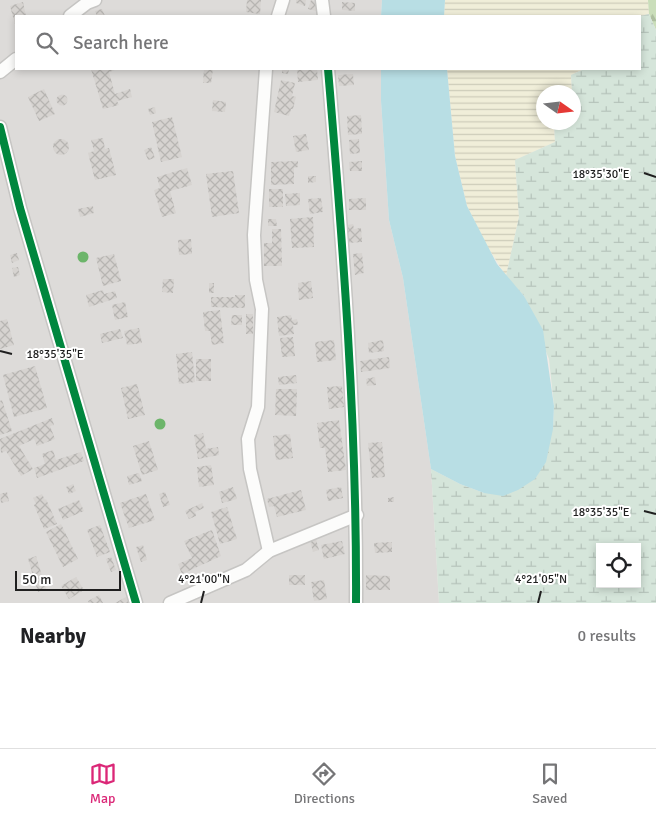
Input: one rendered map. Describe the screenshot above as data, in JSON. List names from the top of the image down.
{
  "scale_bar": "50 m",
  "north": "right",
  "page": {
    "search": "Search here",
    "scale": "50 m",
    "heading": ["Nearby", "0 results"],
    "nav": ["Map", "Directions", "Saved"]
  },
  "coordinates": [
    "18°35'30\"E",
    "18°35'35\"E",
    "4°21'00\"N",
    "4°21'05\"N"
  ]
}
